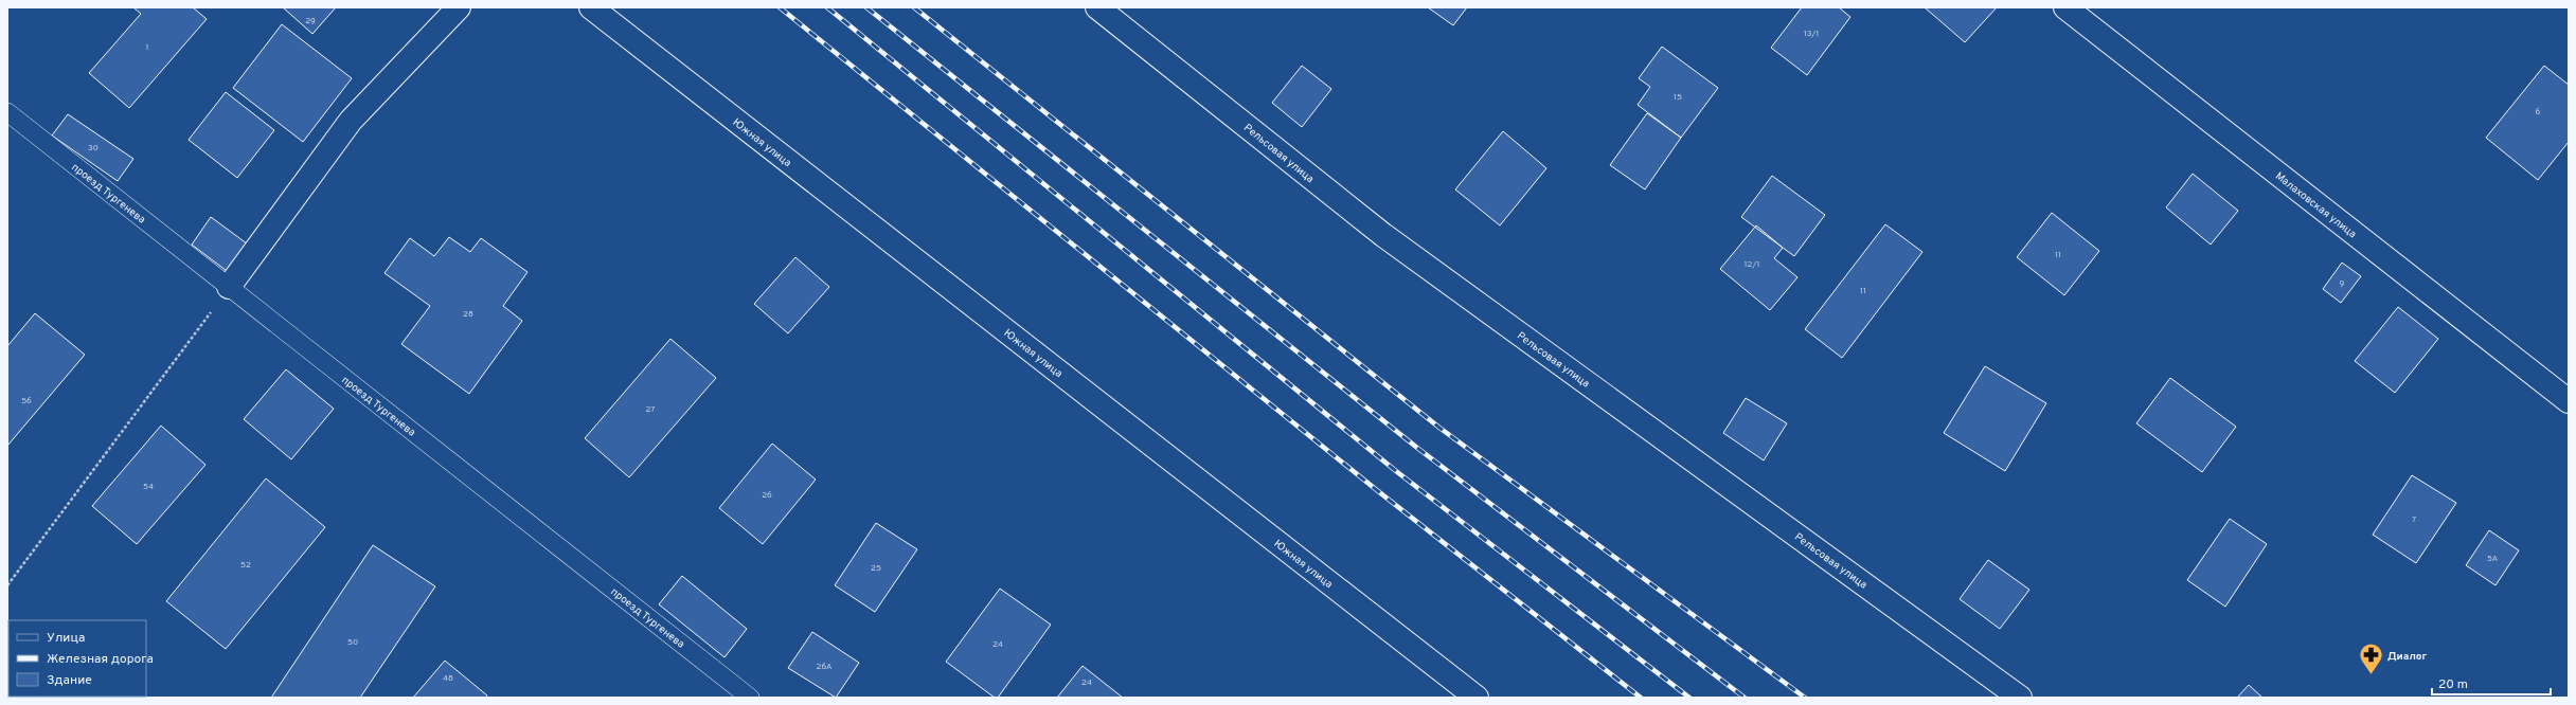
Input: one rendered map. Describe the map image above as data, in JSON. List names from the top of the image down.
{
  "streets": {
    "street": ["Южная улица", "Рельсовая улица", "Малаховская улица"],
    "lane": ["проезд Тургенева"]
  },
  "places": {
    "pharmacy": ["Диалог"]
  },
  "house_numbers": [
    "29",
    "13/1",
    "1",
    "15",
    "6",
    "30",
    "11",
    "12/1",
    "9",
    "11",
    "28",
    "56",
    "27",
    "54",
    "26",
    "7",
    "5А",
    "52",
    "25",
    "50",
    "24",
    "26А",
    "48",
    "24"
  ],
  "legend": ["Улица", "Железная дорога", "Здание"],
  "scale_bar": "20 m"
}
